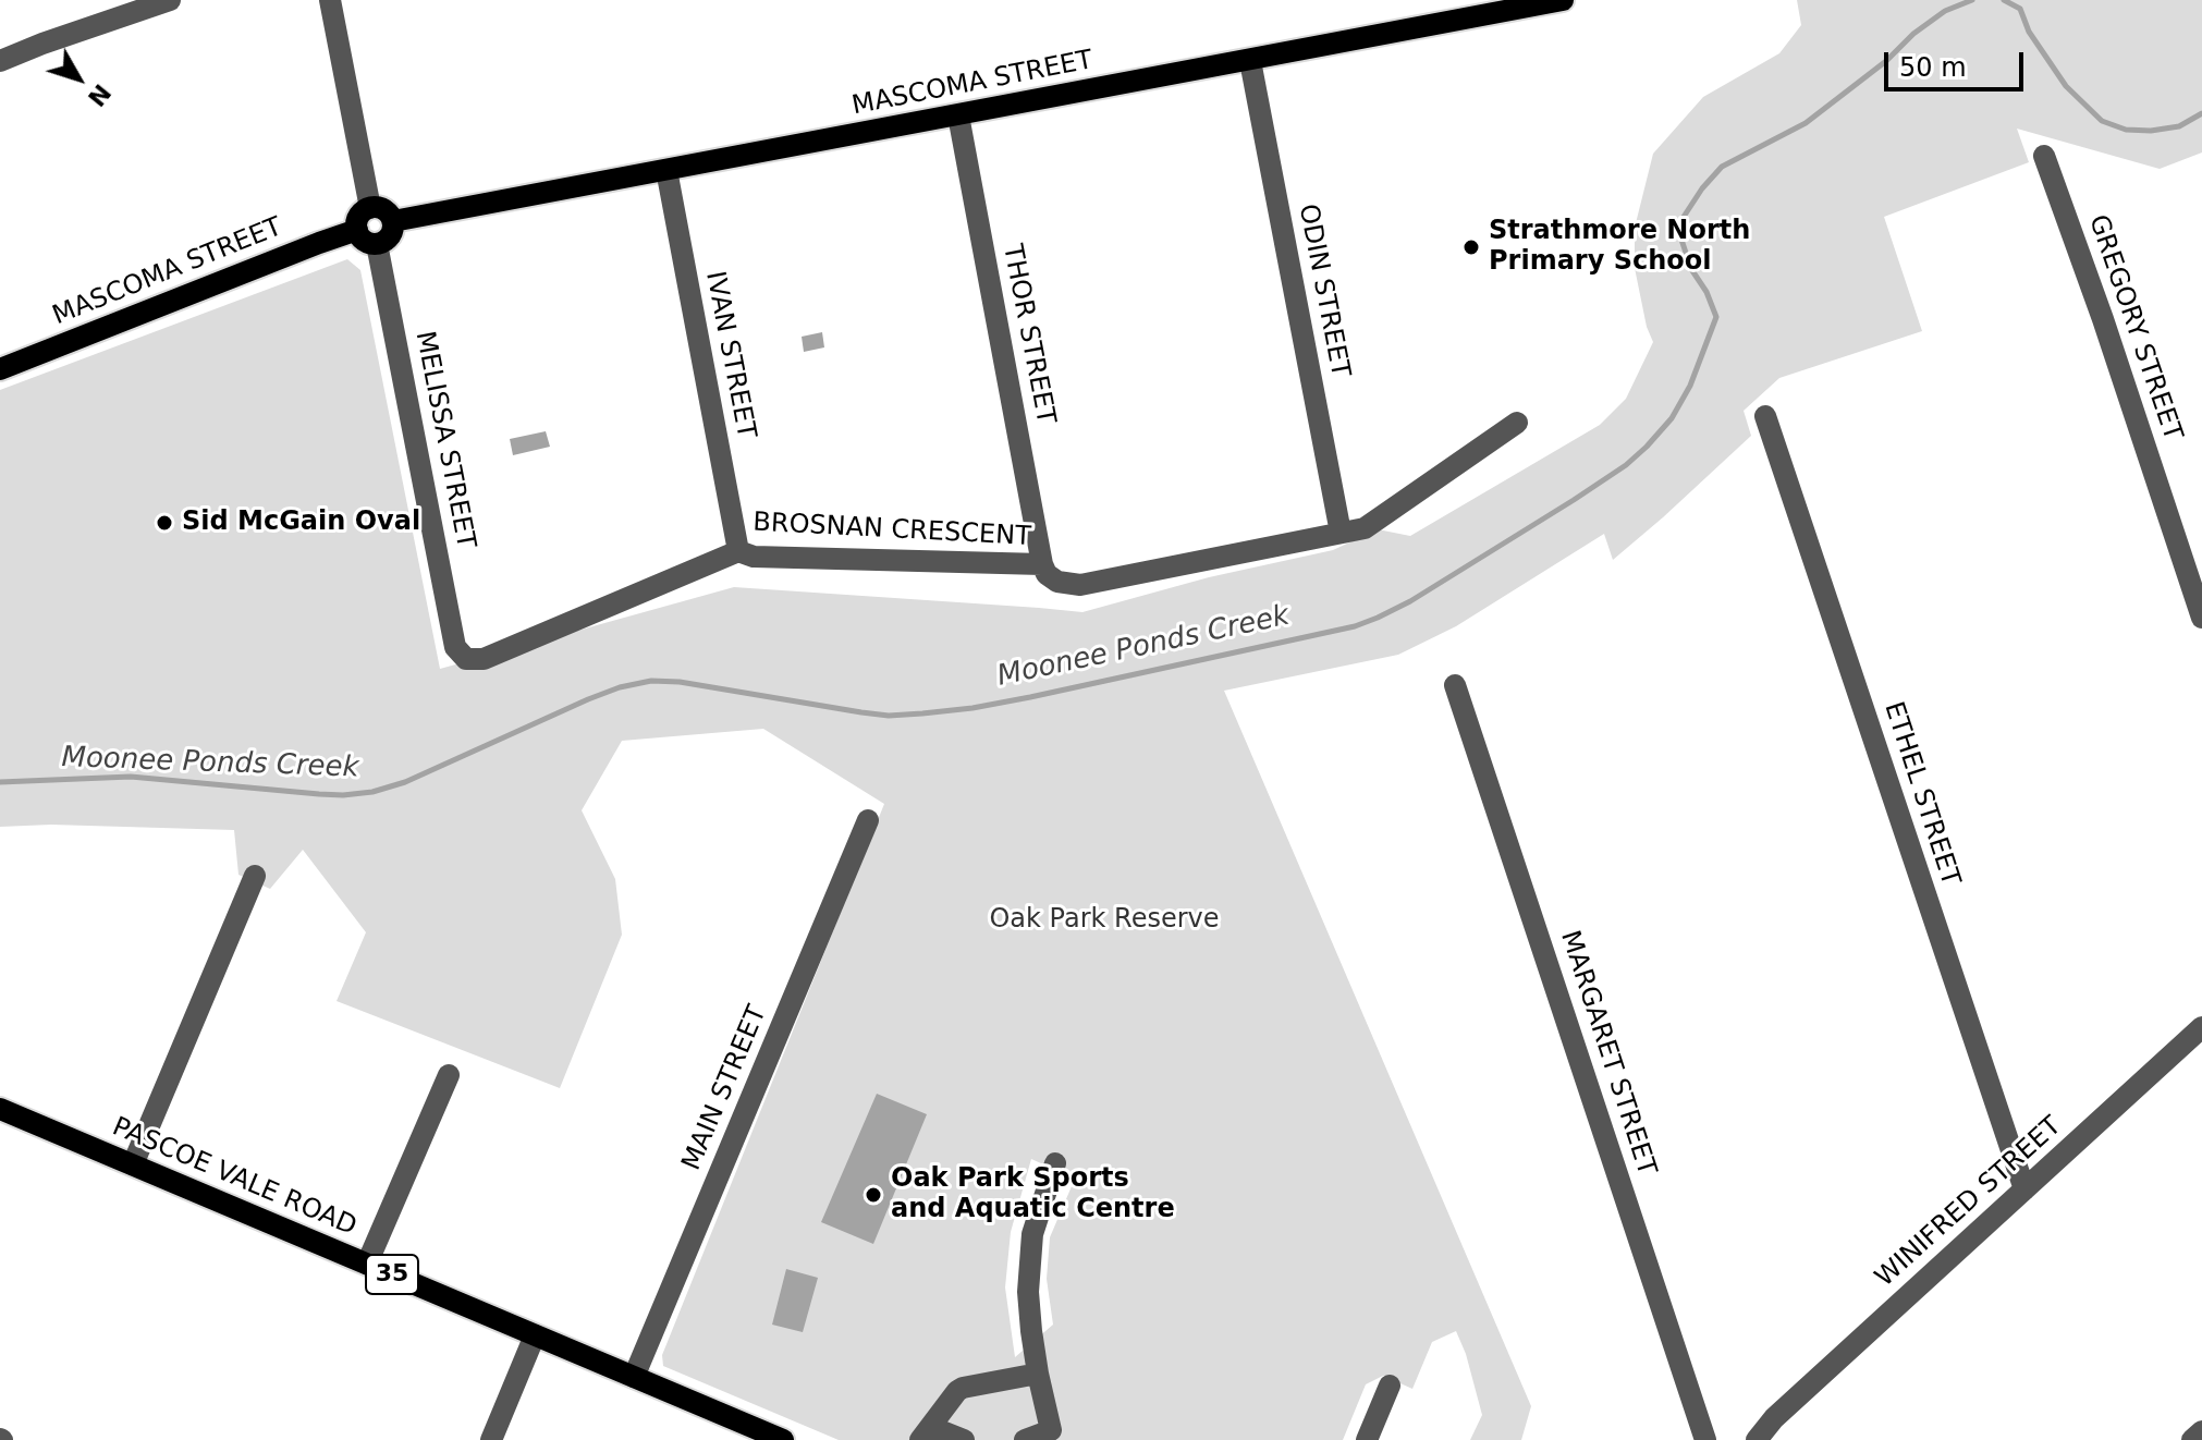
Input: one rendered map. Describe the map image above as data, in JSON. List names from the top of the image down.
{
  "streets": {
    "main road": ["MASCOMA STREET", "PASCOE VALE ROAD", "35"],
    "street": [
      "ODIN STREET",
      "GREGORY STREET",
      "THOR STREET",
      "IVAN STREET",
      "MELISSA STREET",
      "BROSNAN CRESCENT",
      "ETHEL STREET",
      "MARGARET STREET",
      "MAIN STREET",
      "WINIFRED STREET"
    ]
  },
  "crossings": [
    ["MASCOMA STREET", "ODIN STREET"],
    ["MASCOMA STREET", "THOR STREET"],
    ["MASCOMA STREET", "IVAN STREET"],
    ["MASCOMA STREET", "MELISSA STREET"],
    ["ODIN STREET", "BROSNAN CRESCENT"],
    ["THOR STREET", "BROSNAN CRESCENT"],
    ["IVAN STREET", "BROSNAN CRESCENT"],
    ["MELISSA STREET", "BROSNAN CRESCENT"],
    ["ETHEL STREET", "WINIFRED STREET"],
    ["MAIN STREET", "PASCOE VALE ROAD"]
  ],
  "water": ["Moonee Ponds Creek"],
  "parks": ["Oak Park Reserve"],
  "places": ["Strathmore North Primary School", "Sid McGain Oval", "Oak Park Sports and Aquatic Centre"],
  "scale_bar": "50 m",
  "north": "bottom right"
}
